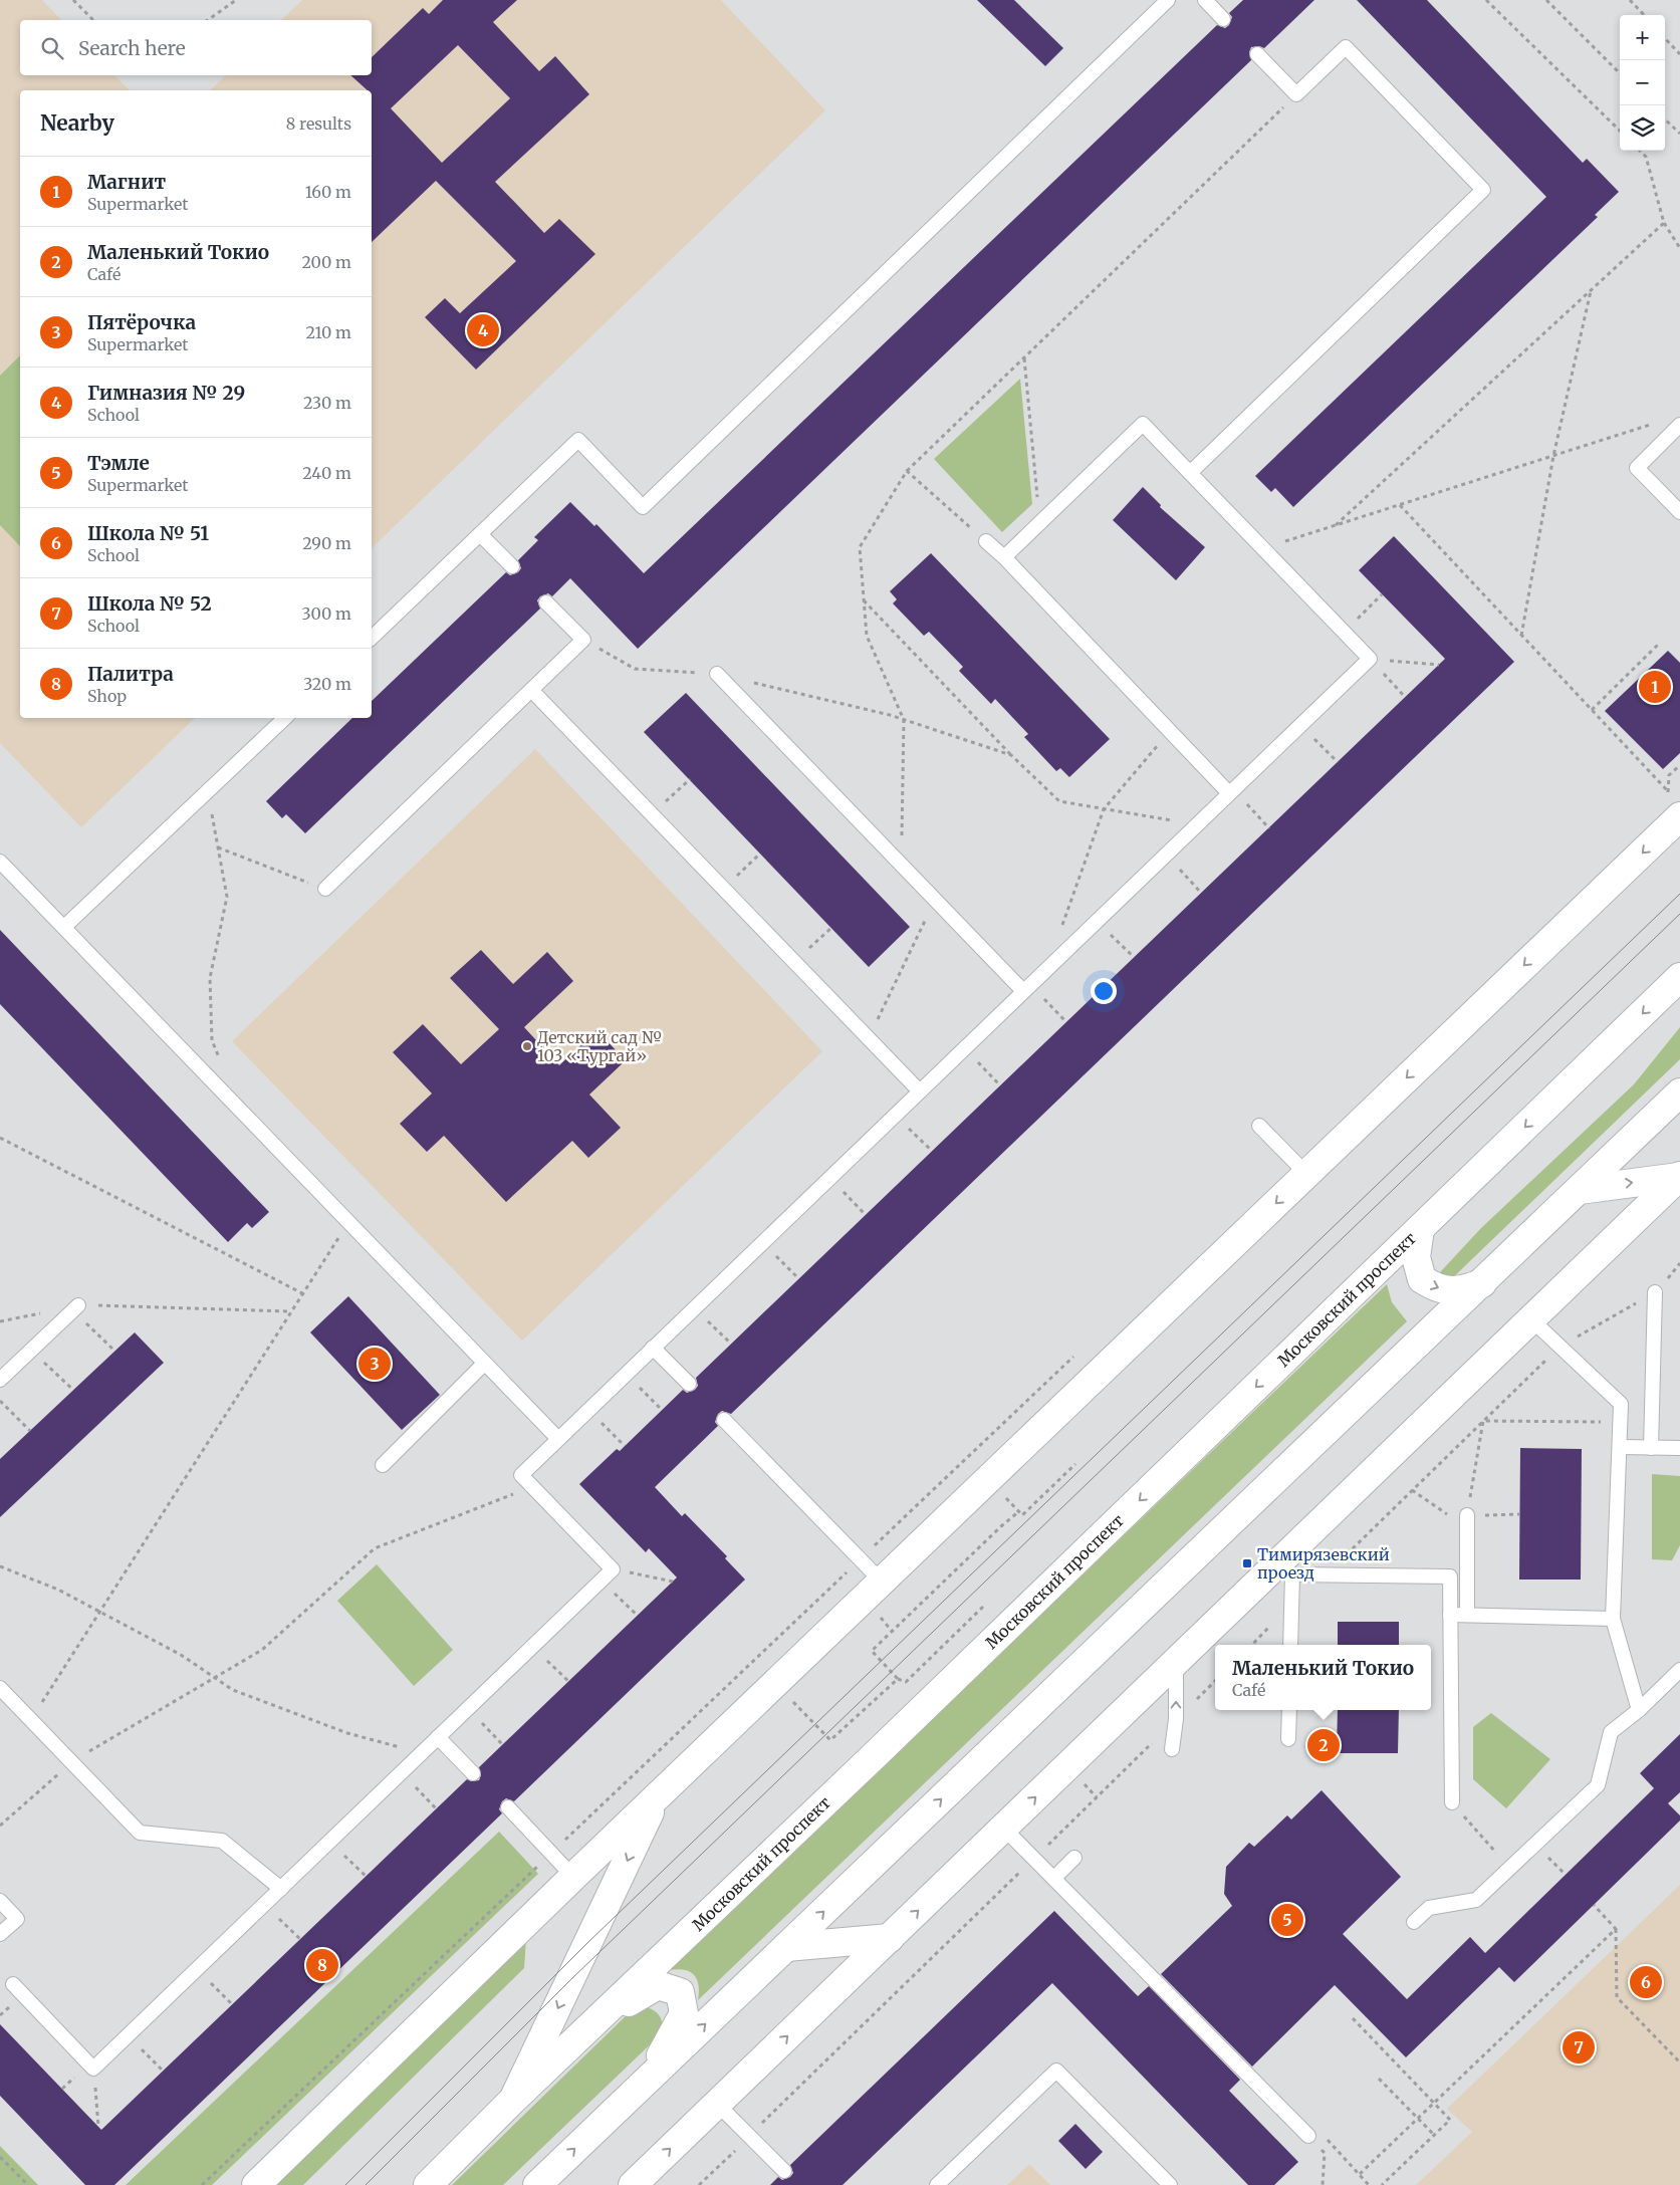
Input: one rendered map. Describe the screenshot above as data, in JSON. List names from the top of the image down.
{
  "streets": {
    "street": ["Московский проспект"]
  },
  "places": {
    "other": ["Детский сад № 103 «Тургай»"],
    "transit": ["Тимирязевский проезд"]
  },
  "page": {
    "map_buttons": ["+", "−"],
    "search": "Search here",
    "heading": ["Nearby", "8 results"],
    "list": [
      {
        "mark": "1",
        "name": "Магнит",
        "note": "Supermarket",
        "value": "160 m"
      },
      {
        "mark": "2",
        "name": "Маленький Токио",
        "note": "Café",
        "value": "200 m"
      },
      {
        "mark": "3",
        "name": "Пятёрочка",
        "note": "Supermarket",
        "value": "210 m"
      },
      {
        "mark": "4",
        "name": "Гимназия № 29",
        "note": "School",
        "value": "230 m"
      },
      {
        "mark": "5",
        "name": "Тэмле",
        "note": "Supermarket",
        "value": "240 m"
      },
      {
        "mark": "6",
        "name": "Школа № 51",
        "note": "School",
        "value": "290 m"
      },
      {
        "mark": "7",
        "name": "Школа № 52",
        "note": "School",
        "value": "300 m"
      },
      {
        "mark": "8",
        "name": "Палитра",
        "note": "Shop",
        "value": "320 m"
      }
    ],
    "pins": [
      "4",
      "1",
      "3",
      "2",
      "5",
      "8",
      "6",
      "7"
    ],
    "popup": ["Маленький Токио", "Café"]
  }
}
